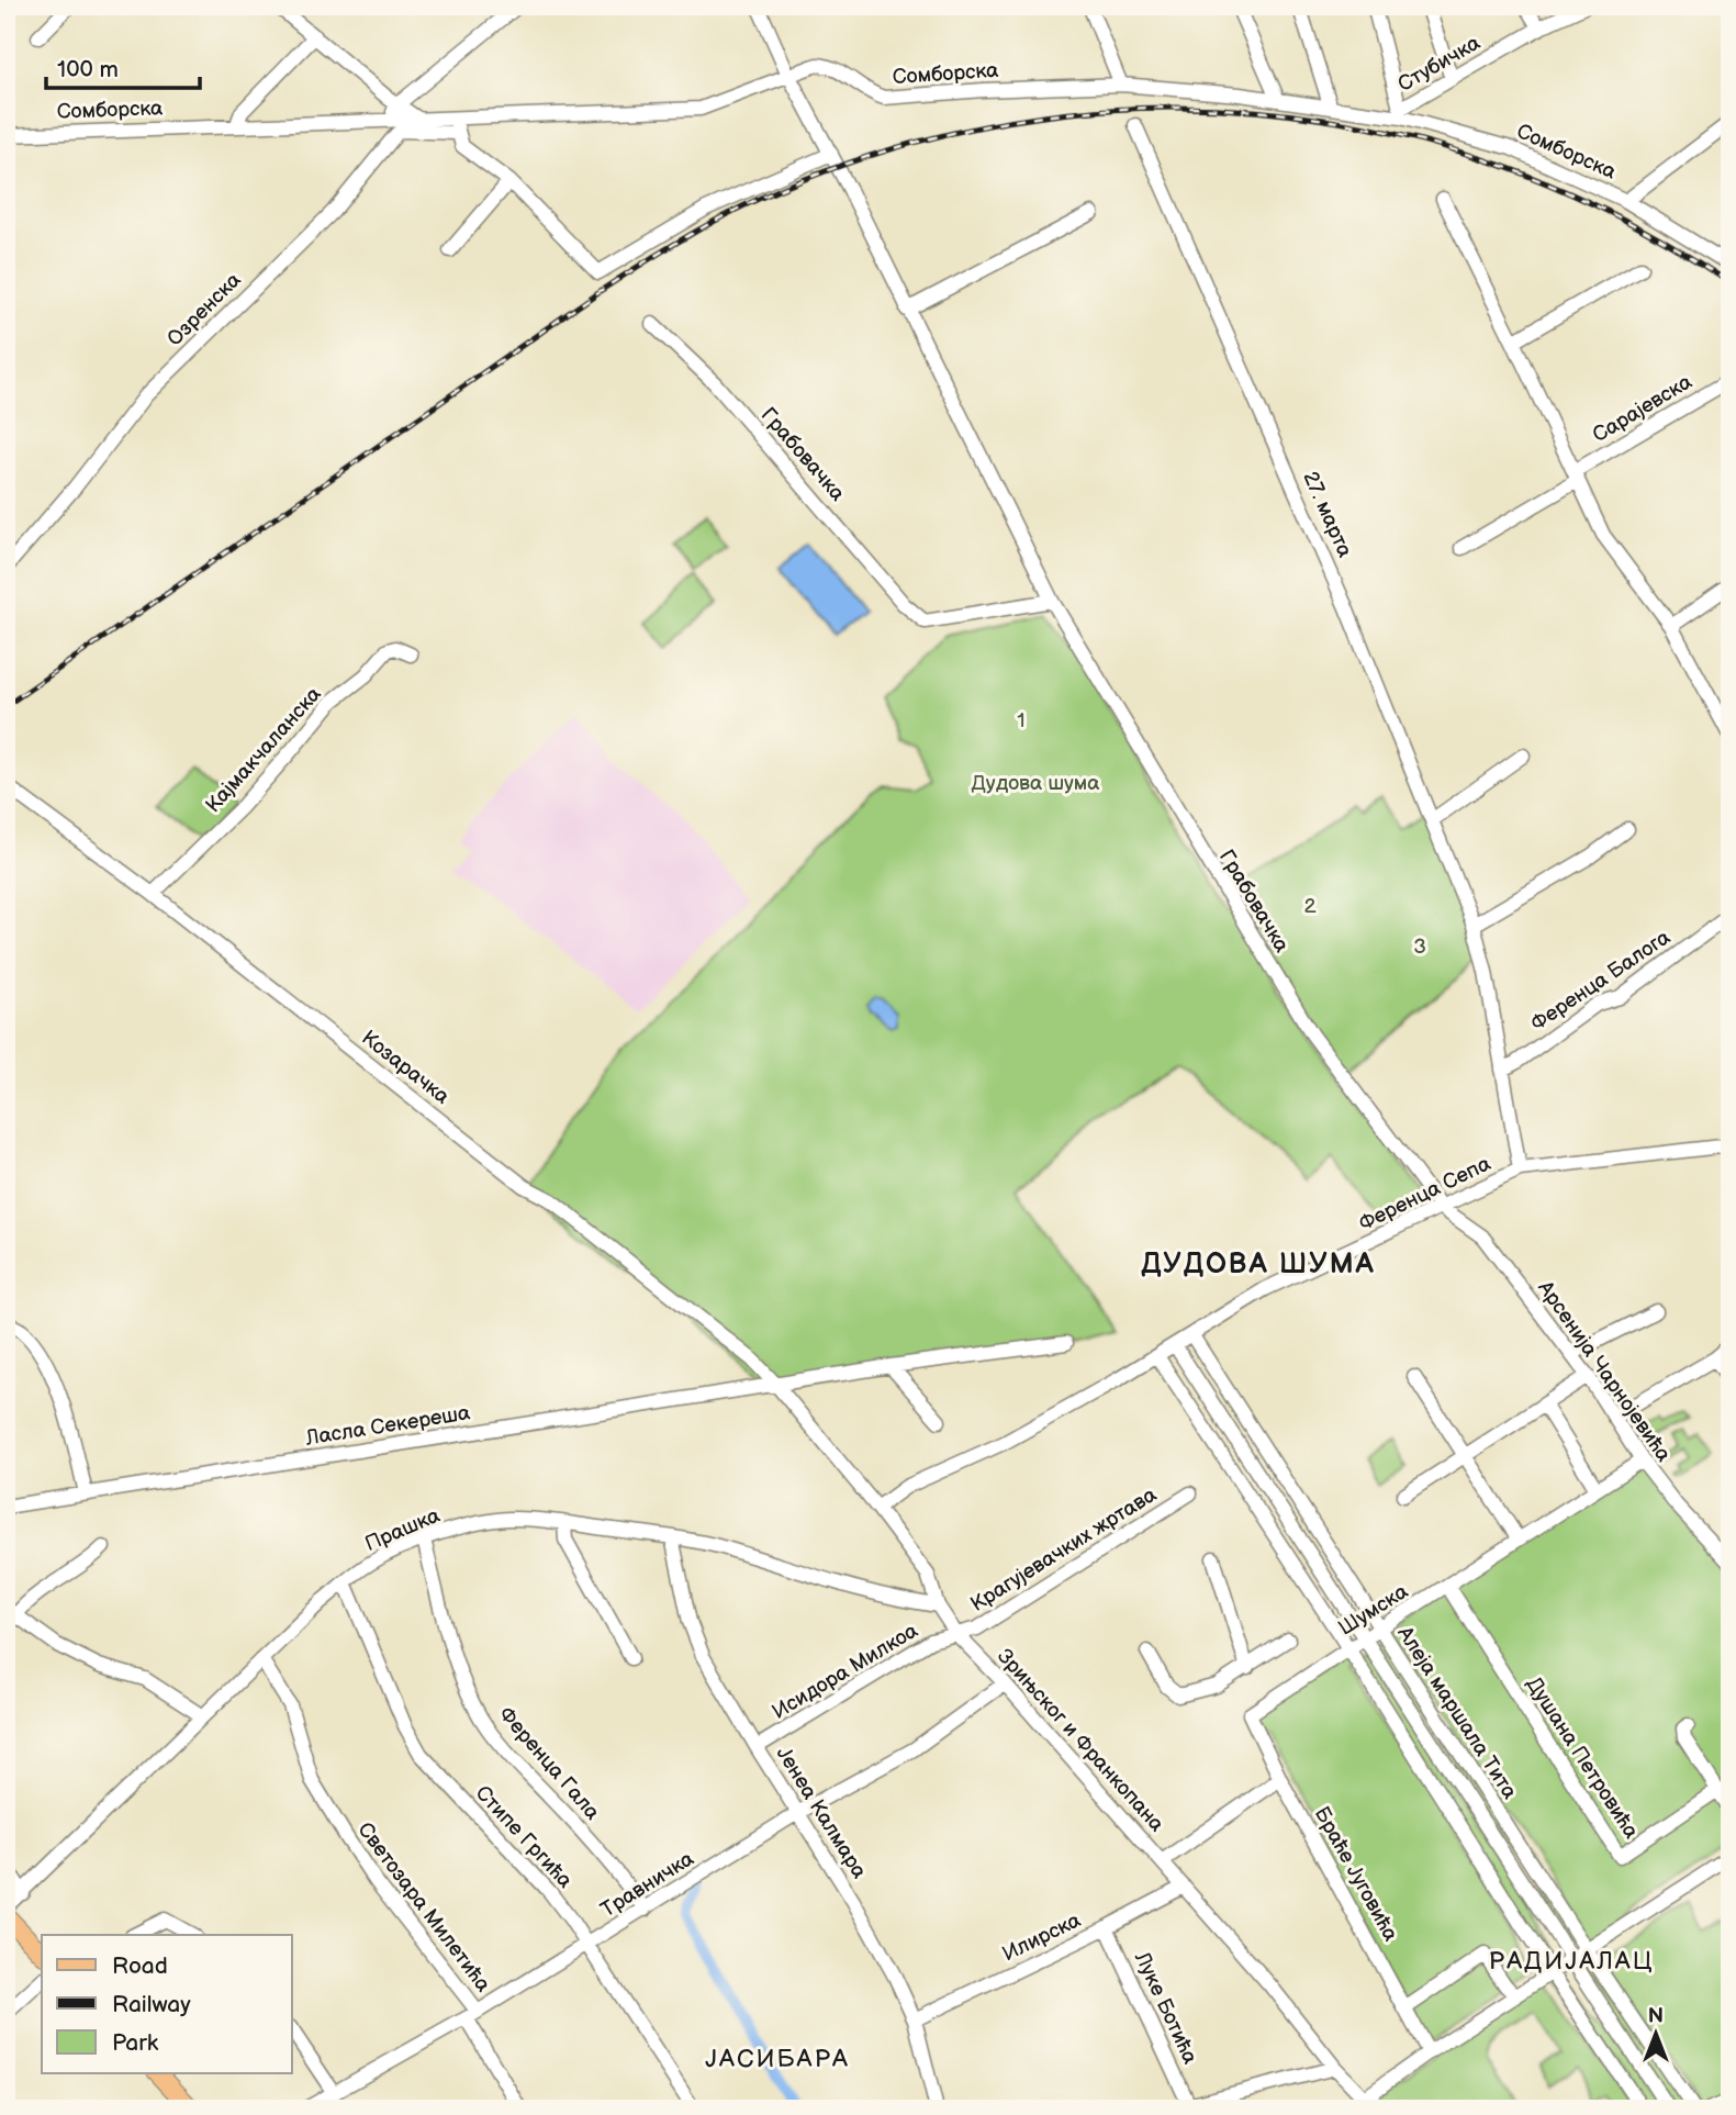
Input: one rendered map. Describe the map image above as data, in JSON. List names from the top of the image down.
{
  "streets": {
    "street": [
      "Стубичка",
      "Сомборска",
      "Озренска",
      "Сарајевска",
      "Грабовачка",
      "27. марта",
      "Кајмакчаланска",
      "Ференца Балога",
      "Козарачка",
      "Ференца Сепа",
      "Арсенија Чарнојевића",
      "Ласла Секереша",
      "Прашка",
      "Крагујевачких жртава",
      "Шумска",
      "Исидора Милкоа",
      "Алеја маршала Тита",
      "Зрињског и Франкопана",
      "Душана Петровића",
      "Ференца Гала",
      "Јенеа Калмара",
      "Стипе Гргића",
      "Браће Југовића",
      "Травничка",
      "Светозара Милетића",
      "Илирска",
      "Луке Ботића"
    ]
  },
  "crossings": [
    ["Стубичка", "Сомборска"],
    ["Сомборска", "Озренска"],
    ["Сомборска", "Грабовачка"],
    ["Грабовачка", "Ференца Сепа"],
    ["Грабовачка", "Арсенија Чарнојевића"],
    ["27. марта", "Ференца Балога"],
    ["27. марта", "Ференца Сепа"],
    ["Кајмакчаланска", "Козарачка"],
    ["Козарачка", "Ласла Секереша"],
    ["Козарачка", "Зрињског и Франкопана"],
    ["Ференца Сепа", "Арсенија Чарнојевића"],
    ["Ференца Сепа", "Алеја маршала Тита"],
    ["Ференца Сепа", "Зрињског и Франкопана"],
    ["Арсенија Чарнојевића", "Шумска"],
    ["Ласла Секереша", "Зрињског и Франкопана"],
    ["Прашка", "Зрињског и Франкопана"],
    ["Прашка", "Ференца Гала"],
    ["Прашка", "Јенеа Калмара"],
    ["Прашка", "Стипе Гргића"],
    ["Прашка", "Светозара Милетића"],
    ["Крагујевачких жртава", "Исидора Милкоа"],
    ["Крагујевачких жртава", "Зрињског и Франкопана"],
    ["Шумска", "Алеја маршала Тита"],
    ["Шумска", "Душана Петровића"],
    ["Шумска", "Браће Југовића"],
    ["Исидора Милкоа", "Зрињског и Франкопана"],
    ["Исидора Милкоа", "Јенеа Калмара"],
    ["Зрињског и Франкопана", "Травничка"],
    ["Зрињског и Франкопана", "Илирска"],
    ["Ференца Гала", "Травничка"],
    ["Јенеа Калмара", "Травничка"],
    ["Јенеа Калмара", "Илирска"],
    ["Стипе Гргића", "Травничка"],
    ["Травничка", "Светозара Милетића"],
    ["Илирска", "Луке Ботића"]
  ],
  "districts": ["ДУДОВА ШУМА", "РАДИЈАЛАЦ", "ЈАСИБАРА"],
  "parks": [
    "1",
    "Дудова шума",
    "2",
    "3"
  ],
  "legend": ["Road", "Railway", "Park"],
  "scale_bar": "100 m",
  "north": "top"
}
